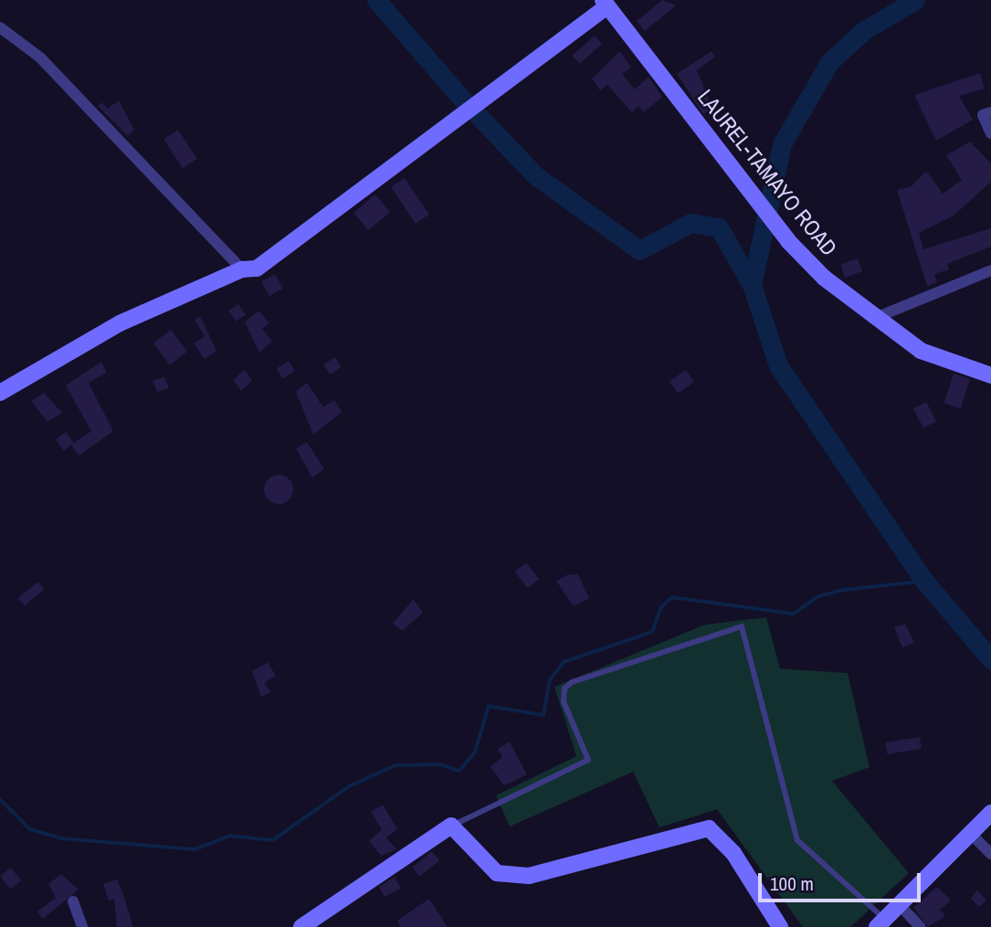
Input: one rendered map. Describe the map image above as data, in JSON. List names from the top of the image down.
{
  "streets": {
    "street": ["LAUREL-TAMAYO ROAD"]
  },
  "scale_bar": "100 m"
}
